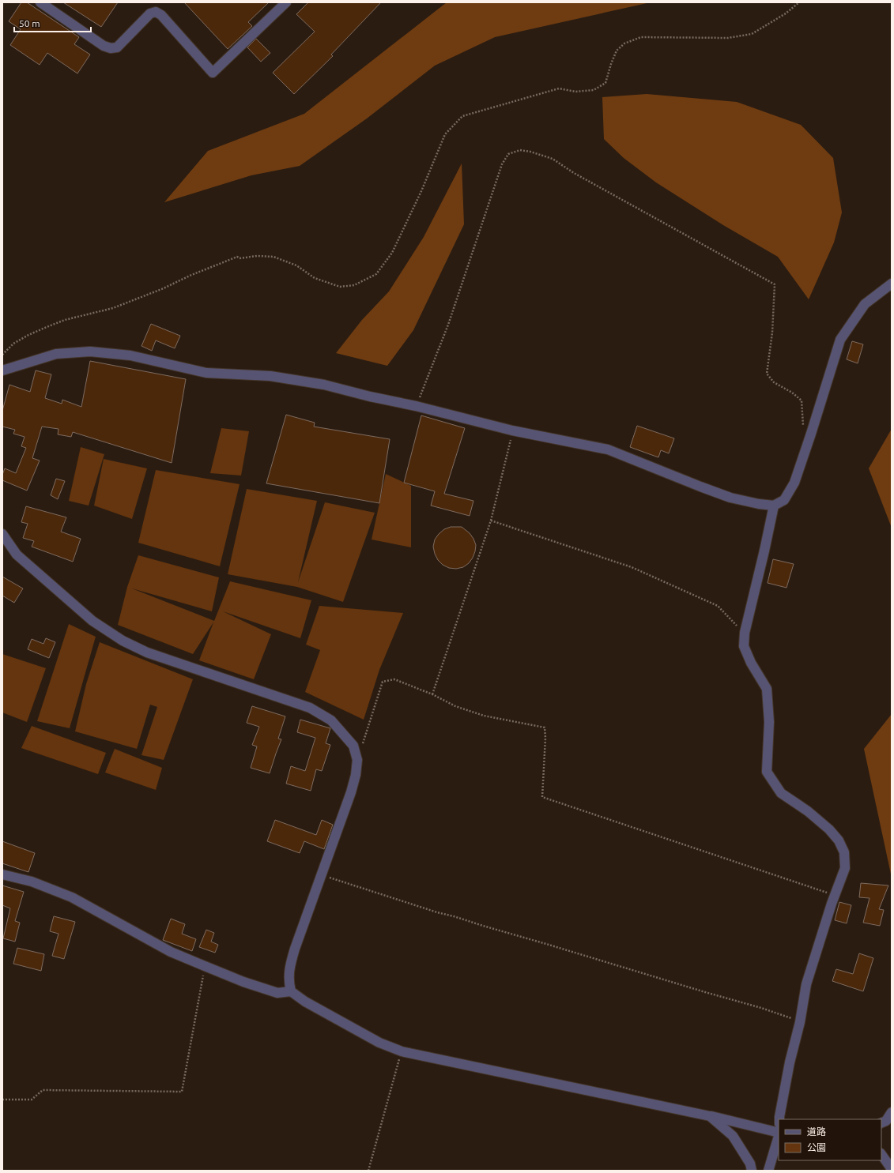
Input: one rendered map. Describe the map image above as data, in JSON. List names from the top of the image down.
{
  "legend": ["道路", "公園"],
  "scale_bar": "50 m"
}
